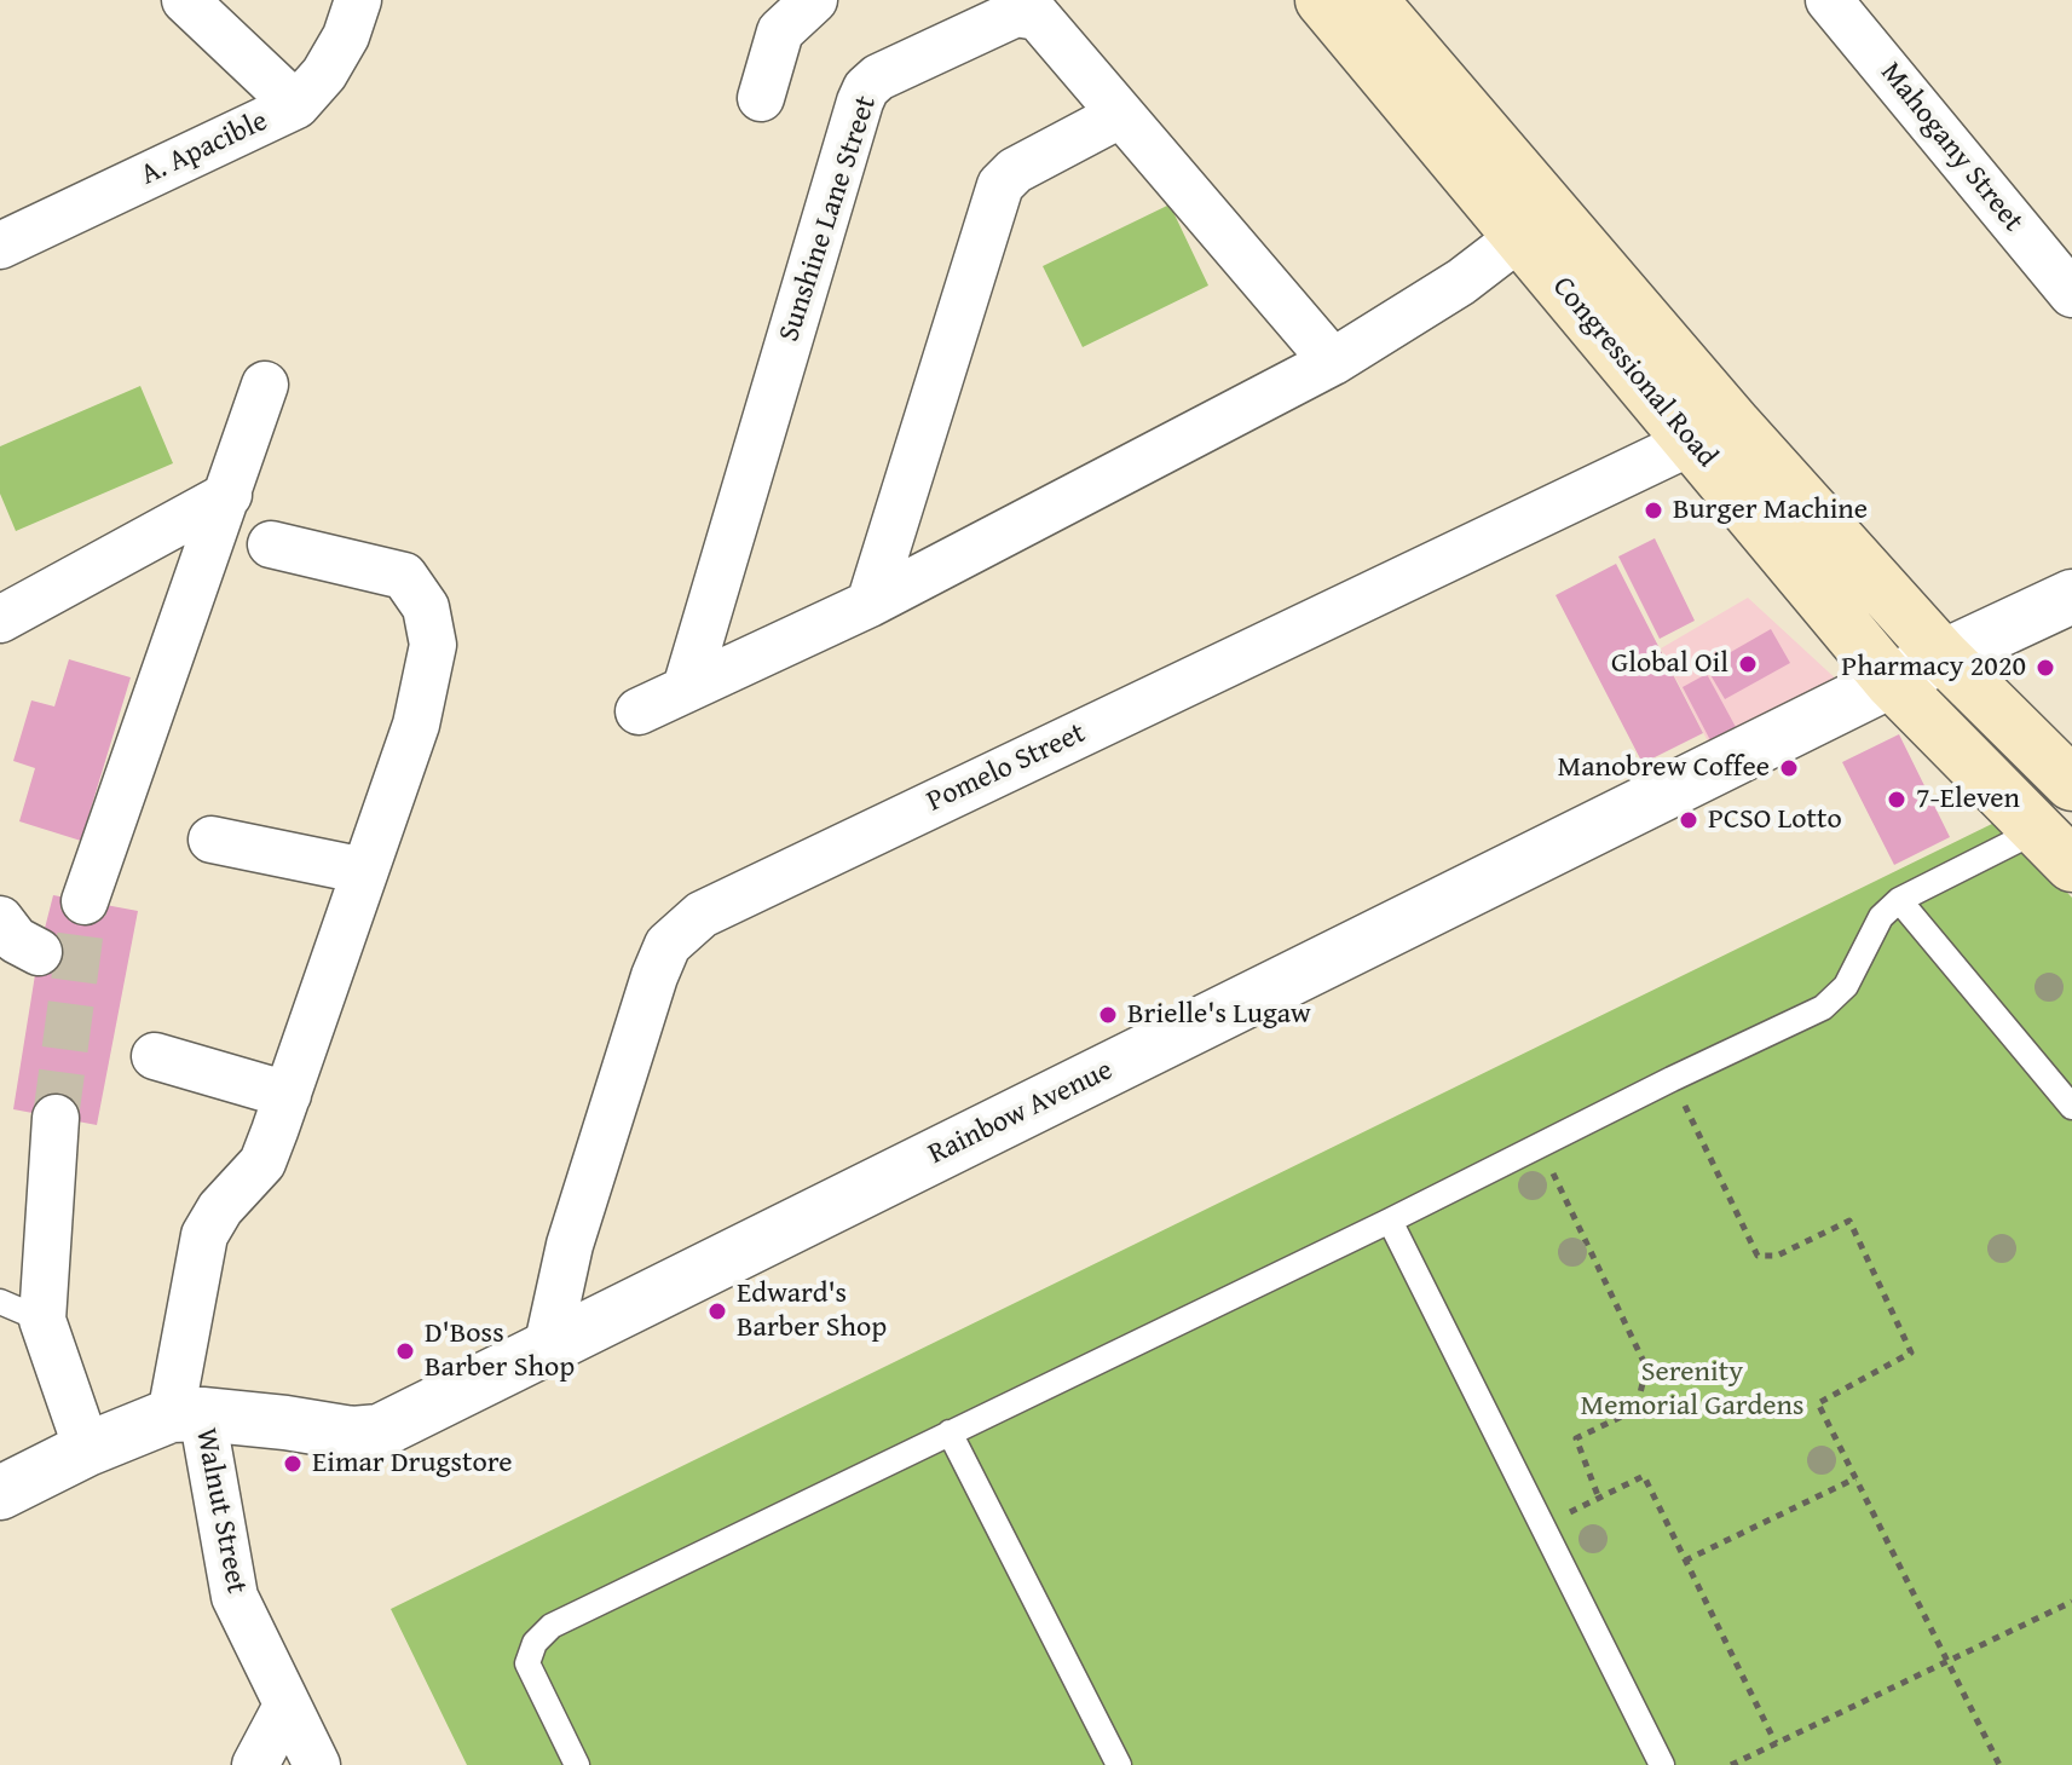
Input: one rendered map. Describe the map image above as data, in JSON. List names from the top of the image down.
{
  "streets": {
    "main road": ["Congressional Road"],
    "street": [
      "Mahogany Street",
      "A. Apacible",
      "Sunshine Lane Street",
      "Pomelo Street",
      "Rainbow Avenue",
      "Walnut Street"
    ]
  },
  "crossings": [
    ["Congressional Road", "Pomelo Street"],
    ["Congressional Road", "Rainbow Avenue"],
    ["Pomelo Street", "Rainbow Avenue"],
    ["Rainbow Avenue", "Walnut Street"]
  ],
  "parks": ["Serenity Memorial Gardens"],
  "places": [
    "Burger Machine",
    "Global Oil",
    "Pharmacy 2020",
    "Manobrew Coffee",
    "7-Eleven",
    "PCSO Lotto",
    "Brielle's Lugaw",
    "Edward's Barber Shop",
    "D'Boss Barber Shop",
    "Eimar Drugstore"
  ]
}
